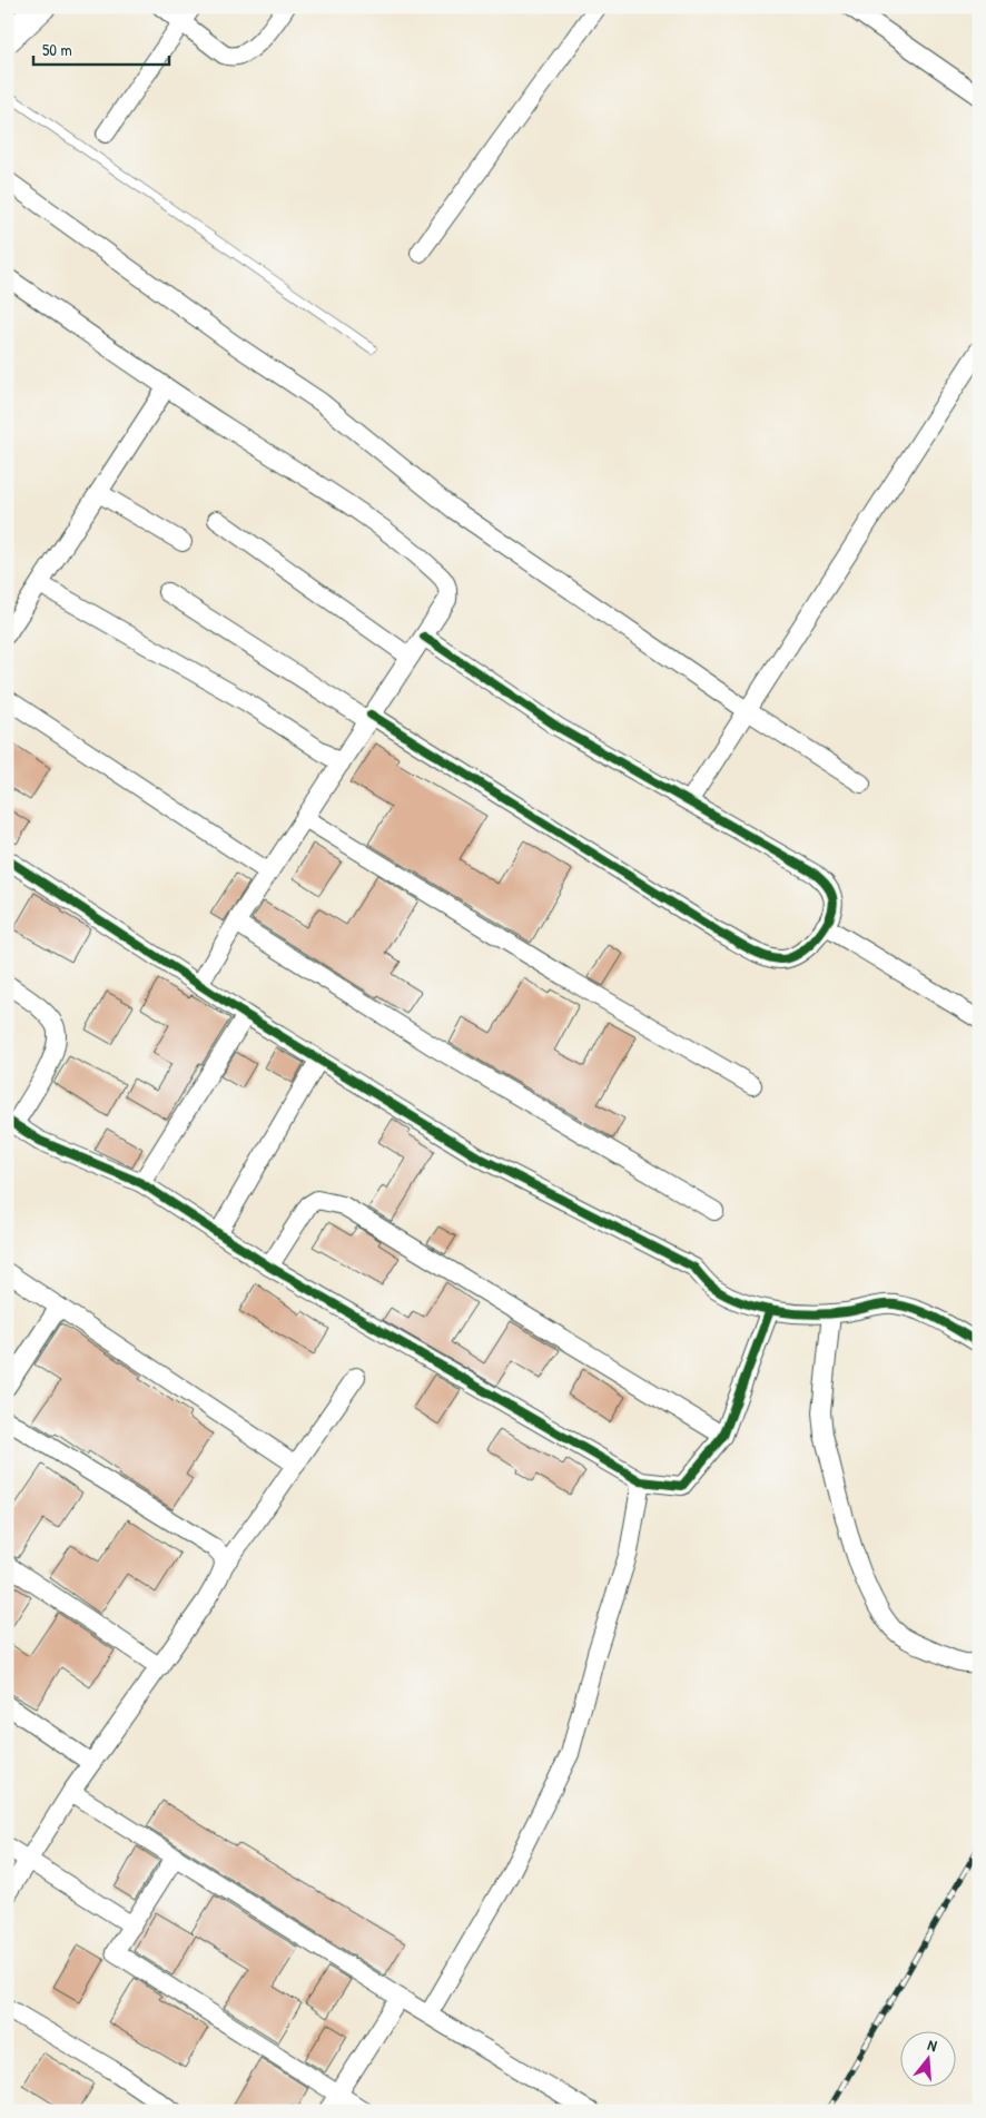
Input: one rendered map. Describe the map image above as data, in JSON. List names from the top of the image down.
{
  "scale_bar": "50 m",
  "north": "top"
}
